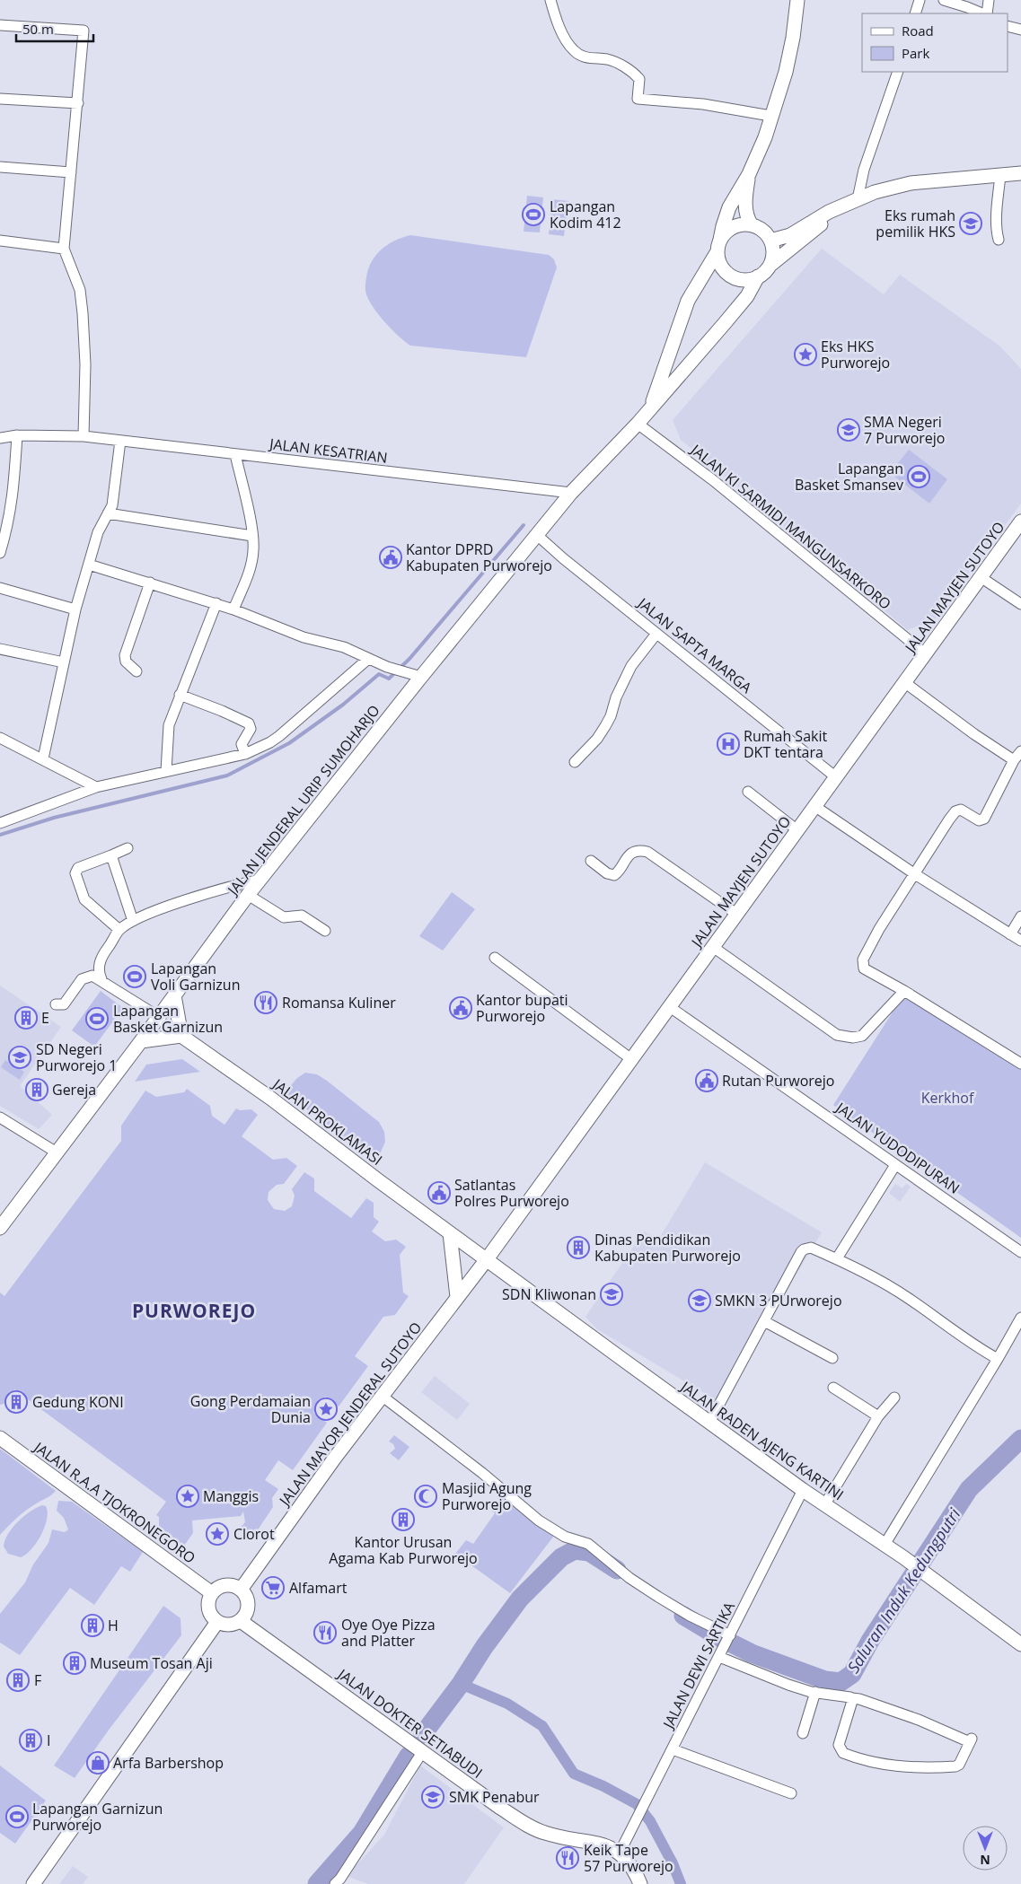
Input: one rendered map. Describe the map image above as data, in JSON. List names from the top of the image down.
{
  "streets": {
    "main road": [
      "JALAN MAYJEN SUTOYO",
      "JALAN JENDERAL URIP SUMOHARJO",
      "JALAN PROKLAMASI",
      "JALAN MAYOR JENDERAL SUTOYO",
      "JALAN RADEN AJENG KARTINI",
      "JALAN R.A.A TJOKRONEGORO",
      "JALAN DOKTER SETIABUDI"
    ],
    "street": [
      "JALAN KESATRIAN",
      "JALAN KI SARMIDI MANGUNSARKORO",
      "JALAN SAPTA MARGA",
      "JALAN YUDODIPURAN",
      "JALAN DEWI SARTIKA"
    ]
  },
  "crossings": [
    ["JALAN KESATRIAN", "JALAN JENDERAL URIP SUMOHARJO"],
    ["JALAN KI SARMIDI MANGUNSARKORO", "JALAN MAYJEN SUTOYO"],
    ["JALAN KI SARMIDI MANGUNSARKORO", "JALAN JENDERAL URIP SUMOHARJO"],
    ["JALAN MAYJEN SUTOYO", "JALAN SAPTA MARGA"],
    ["JALAN MAYJEN SUTOYO", "JALAN PROKLAMASI"],
    ["JALAN MAYJEN SUTOYO", "JALAN YUDODIPURAN"],
    ["JALAN MAYJEN SUTOYO", "JALAN MAYOR JENDERAL SUTOYO"],
    ["JALAN MAYJEN SUTOYO", "JALAN RADEN AJENG KARTINI"],
    ["JALAN SAPTA MARGA", "JALAN JENDERAL URIP SUMOHARJO"],
    ["JALAN PROKLAMASI", "JALAN MAYOR JENDERAL SUTOYO"],
    ["JALAN PROKLAMASI", "JALAN RADEN AJENG KARTINI"],
    ["JALAN MAYOR JENDERAL SUTOYO", "JALAN RADEN AJENG KARTINI"],
    ["JALAN MAYOR JENDERAL SUTOYO", "JALAN R.A.A TJOKRONEGORO"],
    ["JALAN MAYOR JENDERAL SUTOYO", "JALAN DOKTER SETIABUDI"],
    ["JALAN RADEN AJENG KARTINI", "JALAN DEWI SARTIKA"],
    ["JALAN R.A.A TJOKRONEGORO", "JALAN DOKTER SETIABUDI"],
    ["JALAN DEWI SARTIKA", "JALAN DOKTER SETIABUDI"]
  ],
  "districts": ["PURWOREJO"],
  "water": ["Saluran Induk Kedungputri"],
  "parks": ["Kerkhof"],
  "places": {
    "sports": [
      "Lapangan Kodim 412",
      "Lapangan Basket Smansev",
      "Lapangan Voli Garnizun",
      "Lapangan Basket Garnizun",
      "Lapangan Garnizun Purworejo"
    ],
    "school or university": [
      "Eks rumah pemilik HKS",
      "SMA Negeri 7 Purworejo",
      "SD Negeri Purworejo 1",
      "SDN Kliwonan",
      "SMKN 3 PUrworejo",
      "SMK Penabur"
    ],
    "place": [
      "Eks HKS Purworejo",
      "Gong Perdamaian Dunia",
      "Manggis",
      "Clorot"
    ],
    "public building": [
      "Kantor DPRD Kabupaten Purworejo",
      "Kantor bupati Purworejo",
      "Rutan Purworejo",
      "Satlantas Polres Purworejo"
    ],
    "hospital": ["Rumah Sakit DKT tentara"],
    "restaurant": ["Romansa Kuliner", "Oye Oye Pizza and Platter", "Keik Tape 57 Purworejo"],
    "building": [
      "E",
      "Gereja",
      "Dinas Pendidikan Kabupaten Purworejo",
      "Gedung KONI",
      "Kantor Urusan Agama Kab Purworejo",
      "H",
      "Museum Tosan Aji",
      "F",
      "I"
    ],
    "mosque": ["Masjid Agung Purworejo"],
    "supermarket": ["Alfamart"],
    "shop": ["Arfa Barbershop"]
  },
  "legend": ["Road", "Park"],
  "scale_bar": "50 m",
  "north": "bottom"
}
